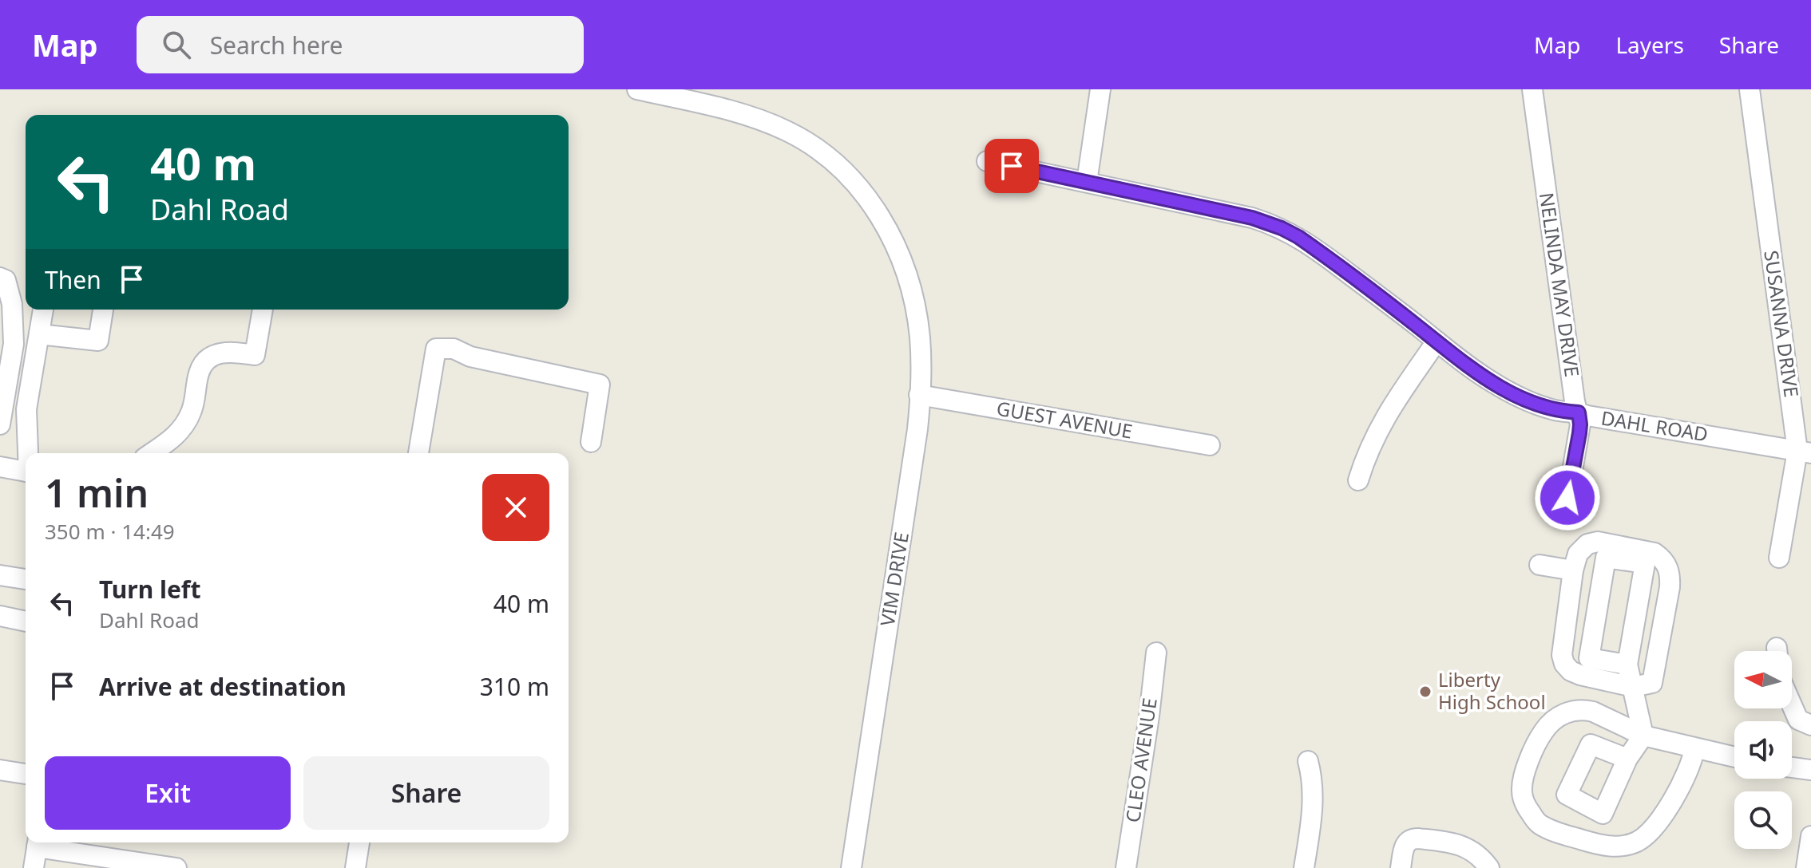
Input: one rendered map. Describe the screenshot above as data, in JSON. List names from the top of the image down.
{
  "streets": {
    "street": [
      "NELINDA MAY DRIVE",
      "SUSANNA DRIVE",
      "GUEST AVENUE",
      "DAHL ROAD",
      "VIM DRIVE",
      "CLEO AVENUE"
    ]
  },
  "crossings": [
    ["NELINDA MAY DRIVE", "DAHL ROAD"],
    ["SUSANNA DRIVE", "DAHL ROAD"],
    ["GUEST AVENUE", "VIM DRIVE"]
  ],
  "places": ["Liberty High School"],
  "north": "left",
  "page": {
    "header": "Map",
    "search": "Search here",
    "nav": ["Map", "Layers", "Share"],
    "turn": ["40 m", "Dahl Road"],
    "then": "Then",
    "heading": ["1 min", "350 m · 14:49"],
    "list": [
      {
        "name": "Turn left",
        "note": "Dahl Road",
        "value": "40 m"
      },
      {
        "name": "Arrive at destination",
        "value": "310 m"
      }
    ],
    "buttons": ["Exit", "Share"]
  }
}
